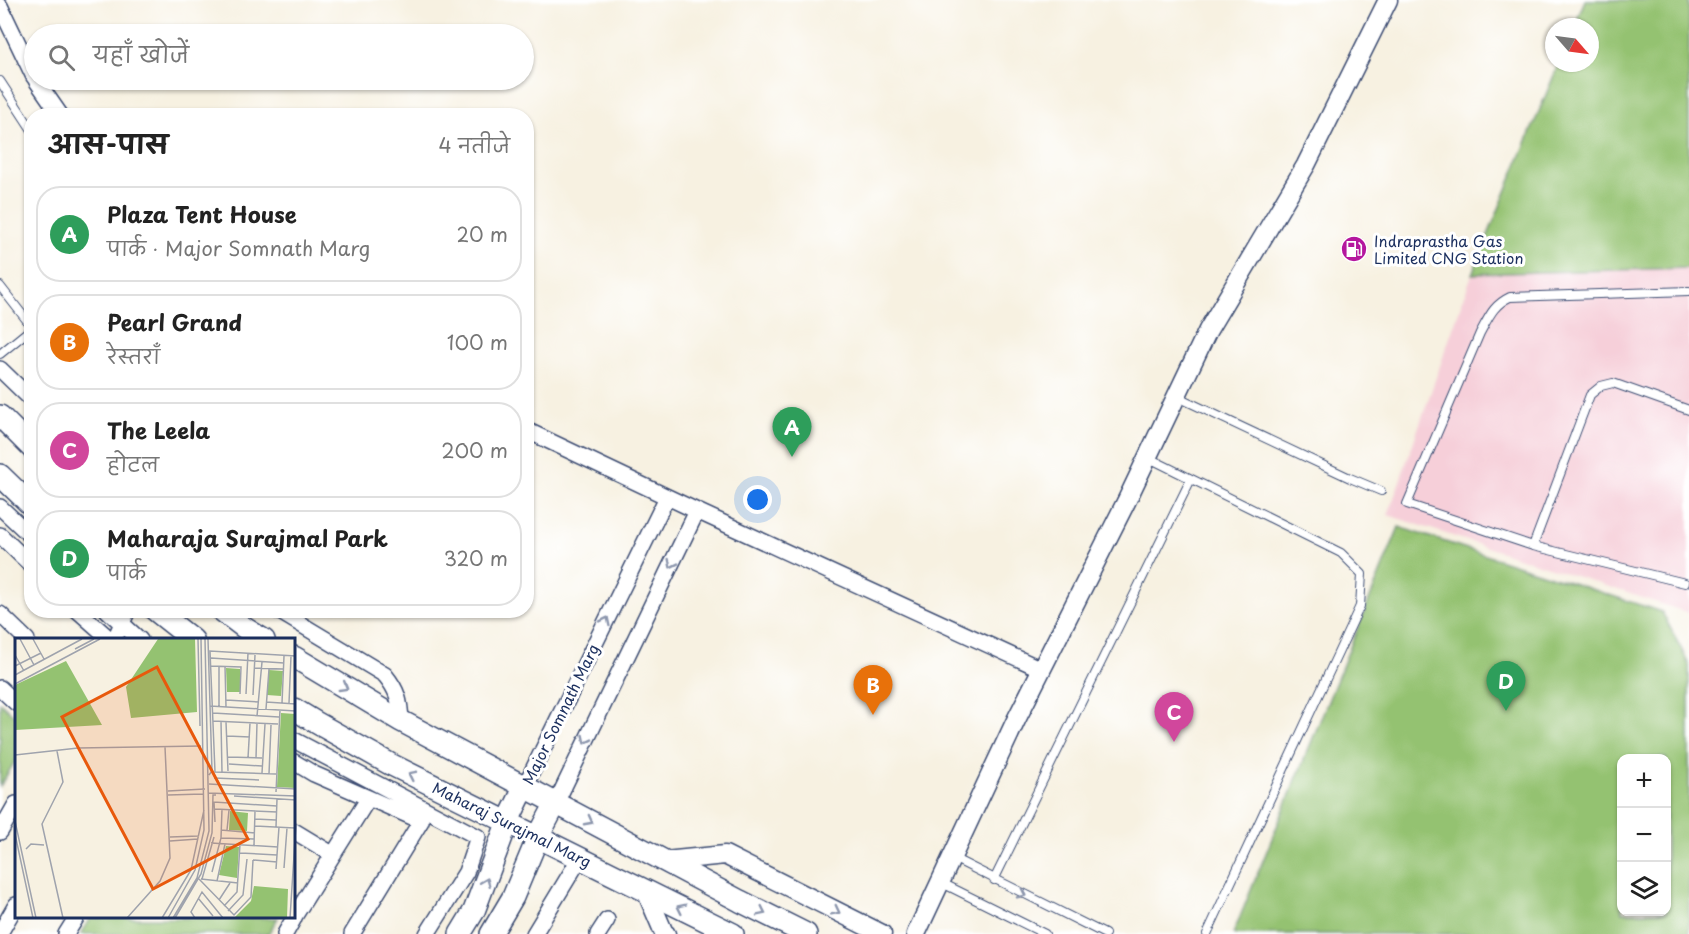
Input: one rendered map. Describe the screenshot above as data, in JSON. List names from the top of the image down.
{
  "streets": {
    "main road": ["Major Somnath Marg", "Maharaj Surajmal Marg"]
  },
  "crossings": [
    ["Major Somnath Marg", "Maharaj Surajmal Marg"]
  ],
  "places": {
    "fuel station": ["Indraprastha Gas Limited CNG Station"]
  },
  "north": "bottom right",
  "page": {
    "search": "यहाँ खोजें",
    "heading": ["आस-पास", "4 नतीजे"],
    "list": [
      {
        "mark": "A",
        "name": "Plaza Tent House",
        "note": "पार्क · Major Somnath Marg",
        "value": "20 m"
      },
      {
        "mark": "B",
        "name": "Pearl Grand",
        "note": "रेस्तराँ",
        "value": "100 m"
      },
      {
        "mark": "C",
        "name": "The Leela",
        "note": "होटल",
        "value": "200 m"
      },
      {
        "mark": "D",
        "name": "Maharaja Surajmal Park",
        "note": "पार्क",
        "value": "320 m"
      }
    ],
    "pins": [
      "A",
      "D",
      "B",
      "C"
    ],
    "map_buttons": ["+", "−"]
  }
}
